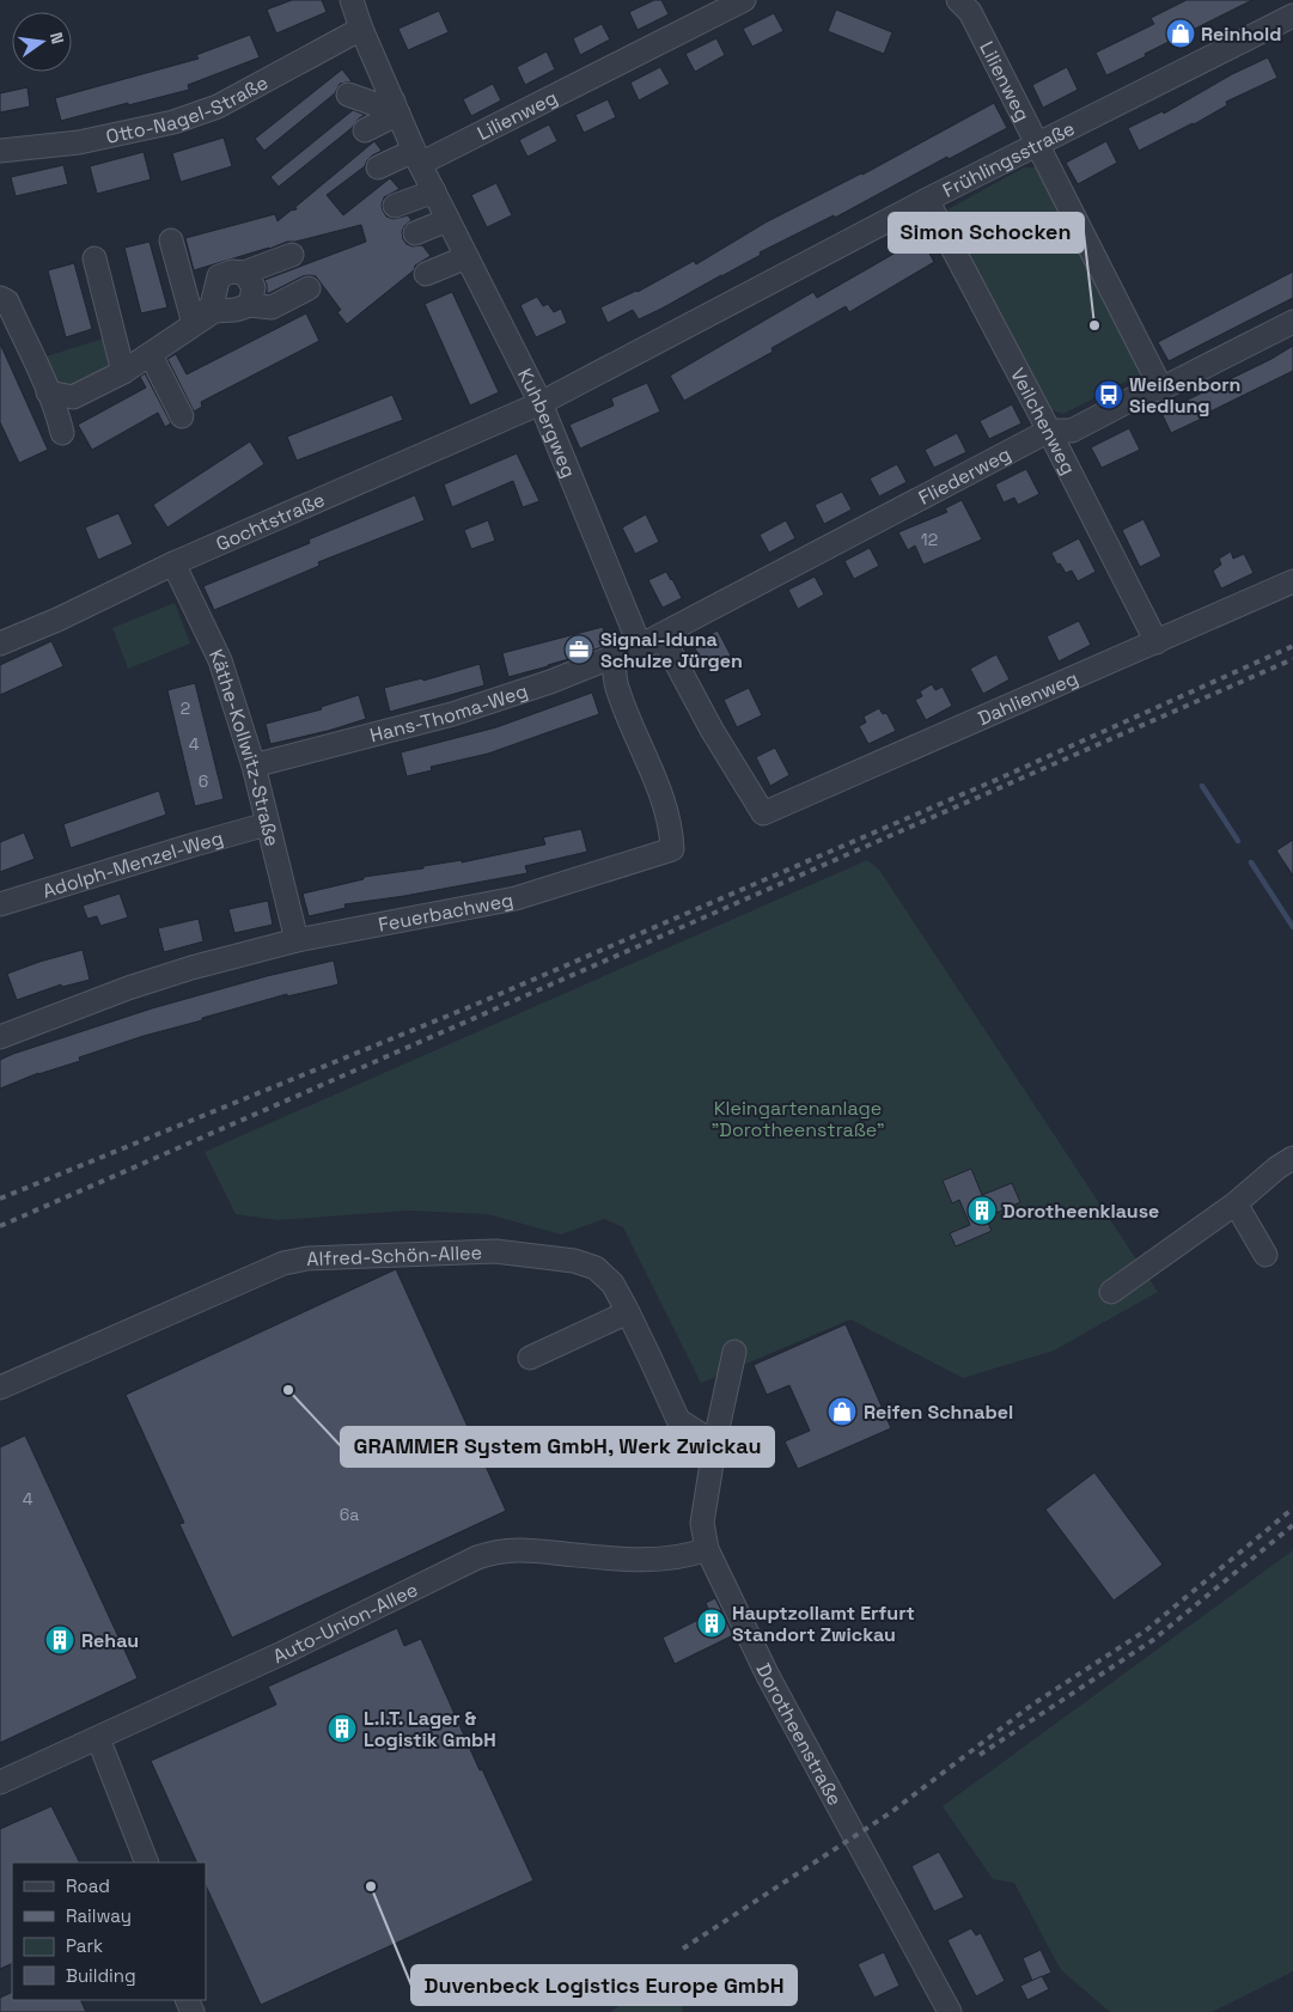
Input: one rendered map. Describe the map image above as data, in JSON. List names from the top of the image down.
{
  "streets": {
    "street": [
      "Lilienweg",
      "Otto-Nagel-Straße",
      "Frühlingsstraße",
      "Veilchenweg",
      "Kuhbergweg",
      "Fliederweg",
      "Gochtstraße",
      "Dahlienweg",
      "Hans-Thoma-Weg",
      "Käthe-Kollwitz-Straße",
      "Adolph-Menzel-Weg",
      "Feuerbachweg",
      "Alfred-Schön-Allee",
      "Auto-Union-Allee",
      "Dorotheenstraße"
    ]
  },
  "crossings": [
    ["Lilienweg", "Frühlingsstraße"],
    ["Lilienweg", "Kuhbergweg"],
    ["Lilienweg", "Fliederweg"],
    ["Otto-Nagel-Straße", "Kuhbergweg"],
    ["Frühlingsstraße", "Veilchenweg"],
    ["Frühlingsstraße", "Kuhbergweg"],
    ["Frühlingsstraße", "Gochtstraße"],
    ["Veilchenweg", "Fliederweg"],
    ["Veilchenweg", "Dahlienweg"],
    ["Kuhbergweg", "Fliederweg"],
    ["Kuhbergweg", "Gochtstraße"],
    ["Kuhbergweg", "Dahlienweg"],
    ["Kuhbergweg", "Hans-Thoma-Weg"],
    ["Kuhbergweg", "Feuerbachweg"],
    ["Fliederweg", "Dahlienweg"],
    ["Fliederweg", "Hans-Thoma-Weg"],
    ["Fliederweg", "Feuerbachweg"],
    ["Gochtstraße", "Käthe-Kollwitz-Straße"],
    ["Dahlienweg", "Hans-Thoma-Weg"],
    ["Dahlienweg", "Feuerbachweg"],
    ["Hans-Thoma-Weg", "Käthe-Kollwitz-Straße"],
    ["Hans-Thoma-Weg", "Feuerbachweg"],
    ["Käthe-Kollwitz-Straße", "Adolph-Menzel-Weg"],
    ["Käthe-Kollwitz-Straße", "Feuerbachweg"],
    ["Alfred-Schön-Allee", "Dorotheenstraße"],
    ["Auto-Union-Allee", "Dorotheenstraße"]
  ],
  "parks": ["Kleingartenanlage \"Dorotheenstraße\""],
  "places": {
    "shop": ["Reinhold", "Reifen Schnabel"],
    "other": ["Simon Schocken", "GRAMMER System GmbH, Werk Zwickau", "Duvenbeck Logistics Europe GmbH"],
    "bus stop": ["Weißenborn Siedlung"],
    "office": ["Signal-Iduna Schulze Jürgen"],
    "building": [
      "Dorotheenklause",
      "Hauptzollamt Erfurt Standort Zwickau",
      "Rehau",
      "L.I.T. Lager & Logistik GmbH"
    ]
  },
  "house_numbers": [
    "12",
    "2",
    "4",
    "6",
    "4",
    "6a"
  ],
  "legend": [
    "Road",
    "Railway",
    "Park",
    "Building"
  ],
  "north": "right"
}
